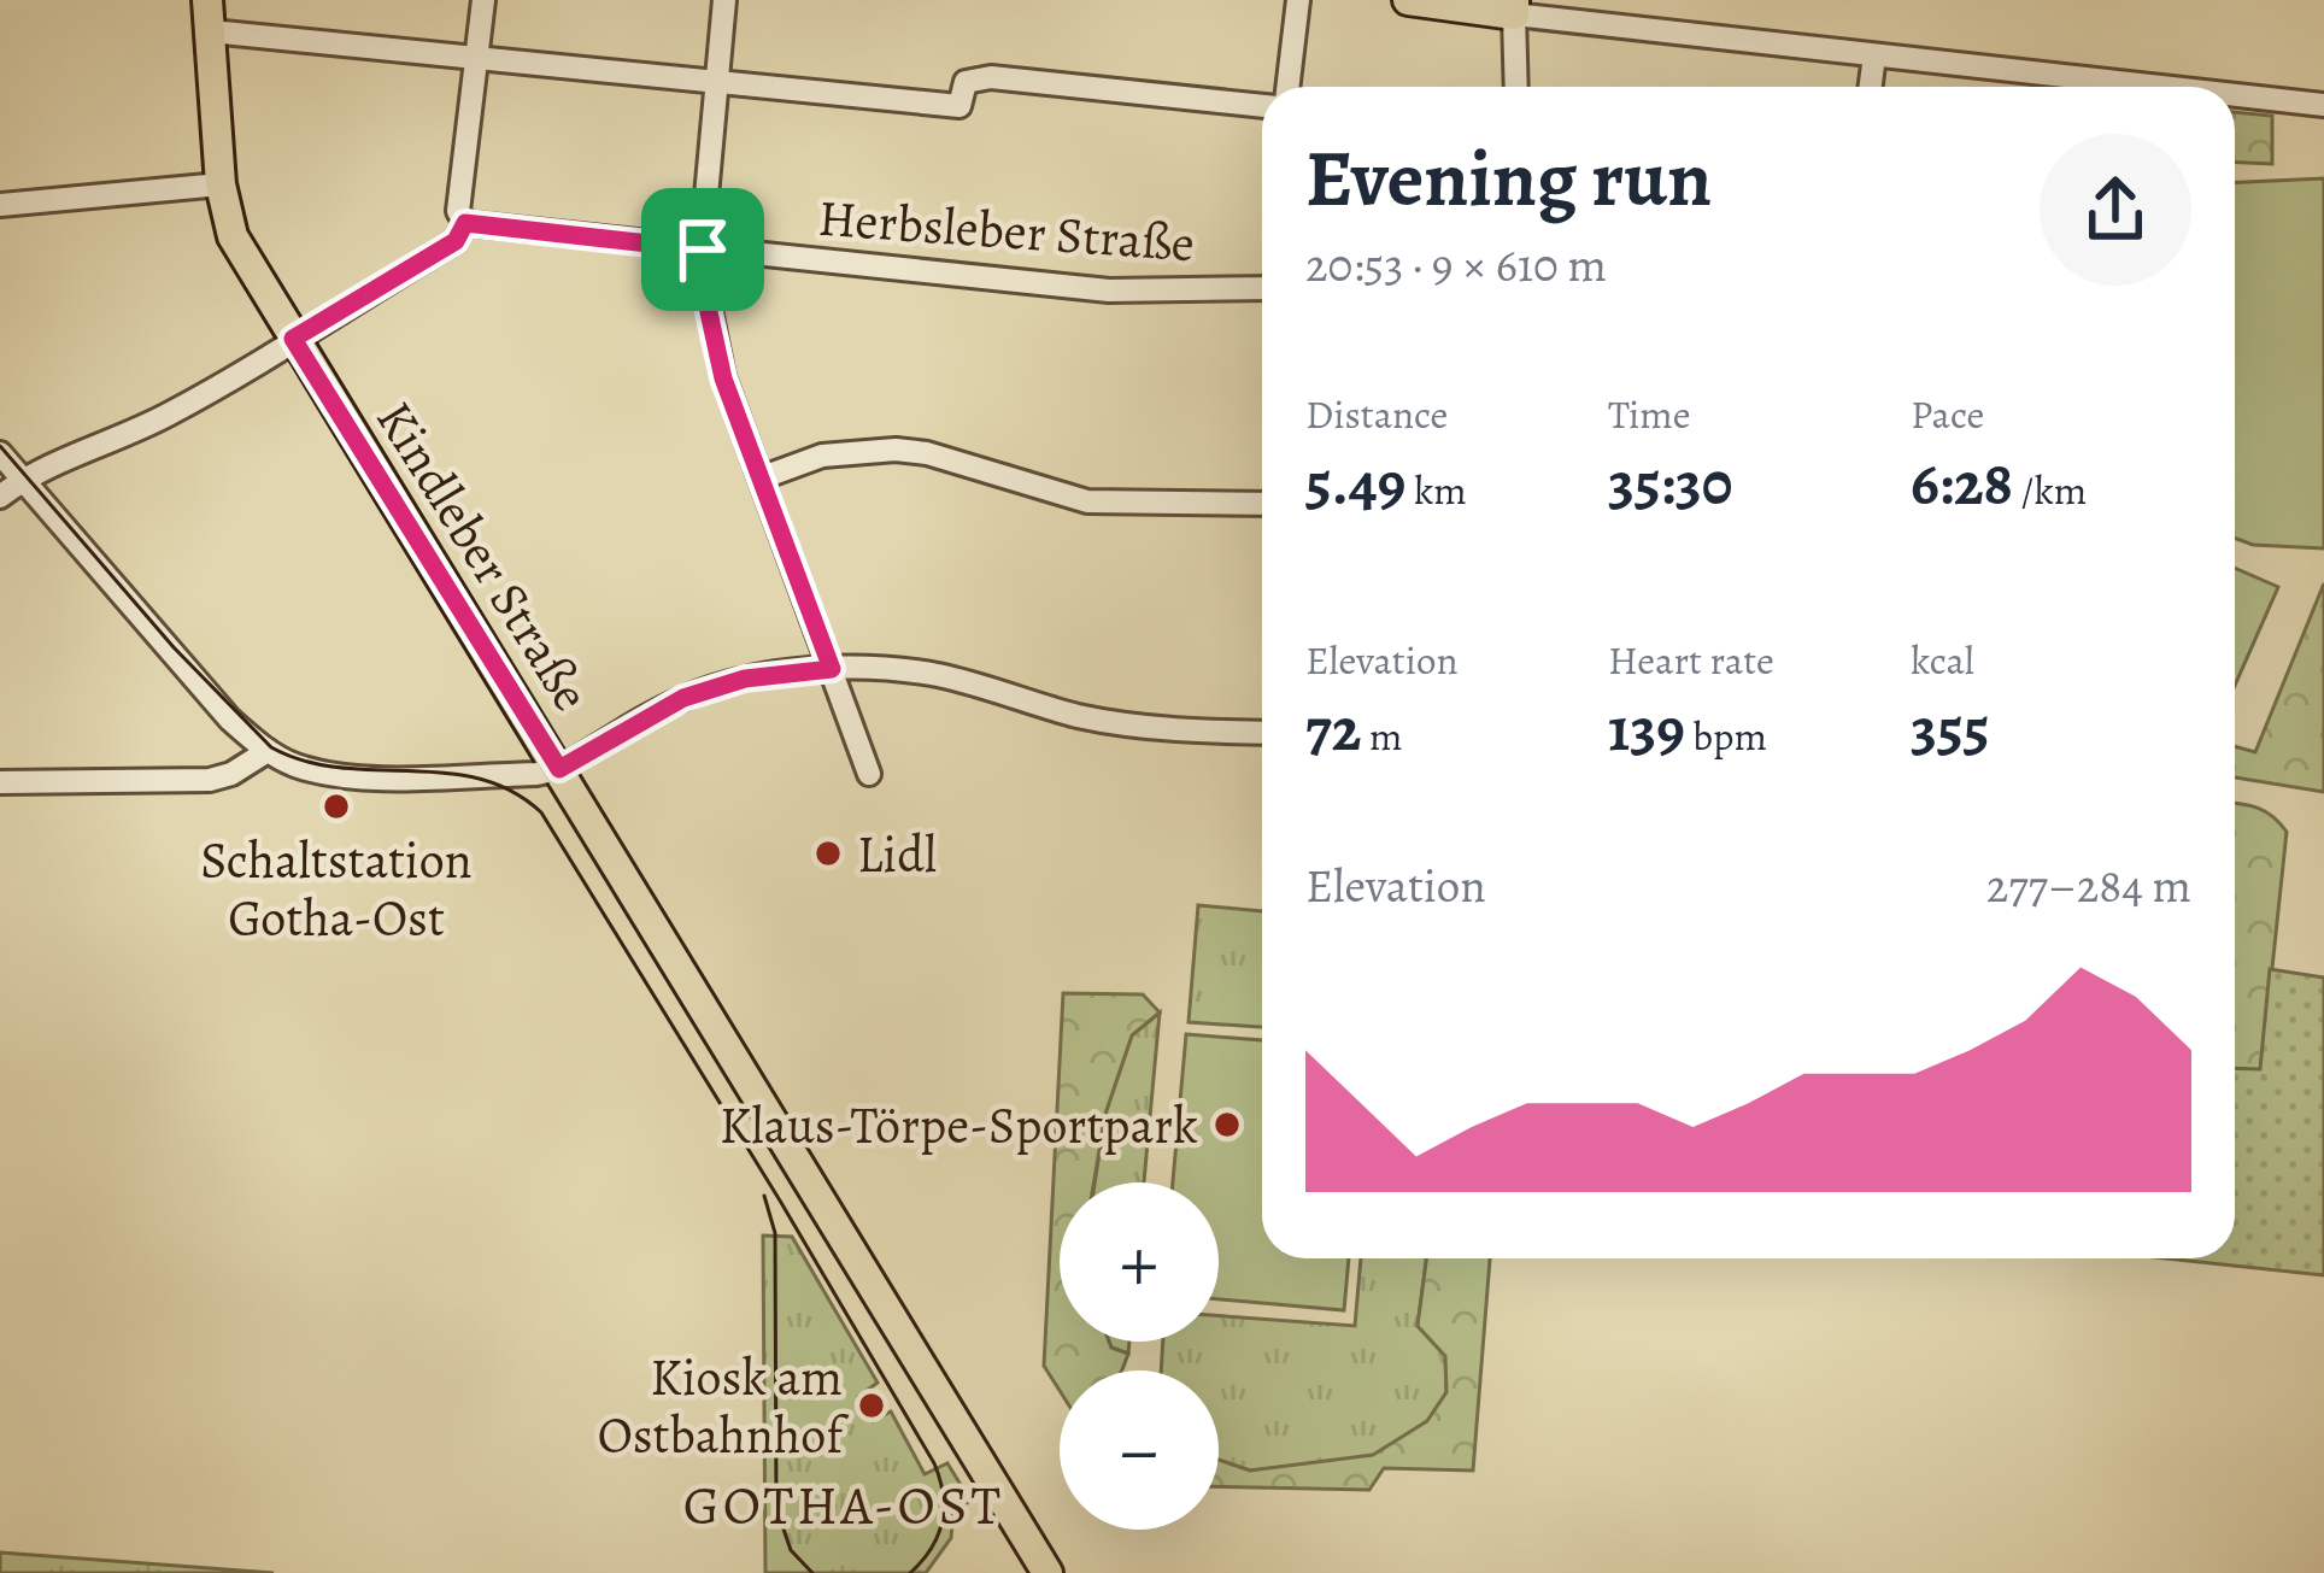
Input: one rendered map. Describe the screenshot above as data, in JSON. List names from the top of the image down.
{
  "streets": {
    "main road": ["Kindleber Straße"],
    "street": ["Herbsleber Straße"]
  },
  "districts": ["GOTHA-OST"],
  "places": [
    "Schaltstation Gotha-Ost",
    "Lidl",
    "Klaus-Törpe-Sportpark",
    "Kiosk am Ostbahnhof"
  ],
  "page": {
    "heading": ["Evening run", "20:53 · 9 × 610 m"],
    "stats": [
      ["Distance", "5.49 km"],
      ["Time", "35:30"],
      ["Pace", "6:28 /km"],
      ["Elevation", "72 m"],
      ["Heart rate", "139 bpm"],
      ["kcal", "355"]
    ],
    "chart": ["Elevation", "277–284 m"],
    "map_buttons": ["+", "−"]
  }
}
